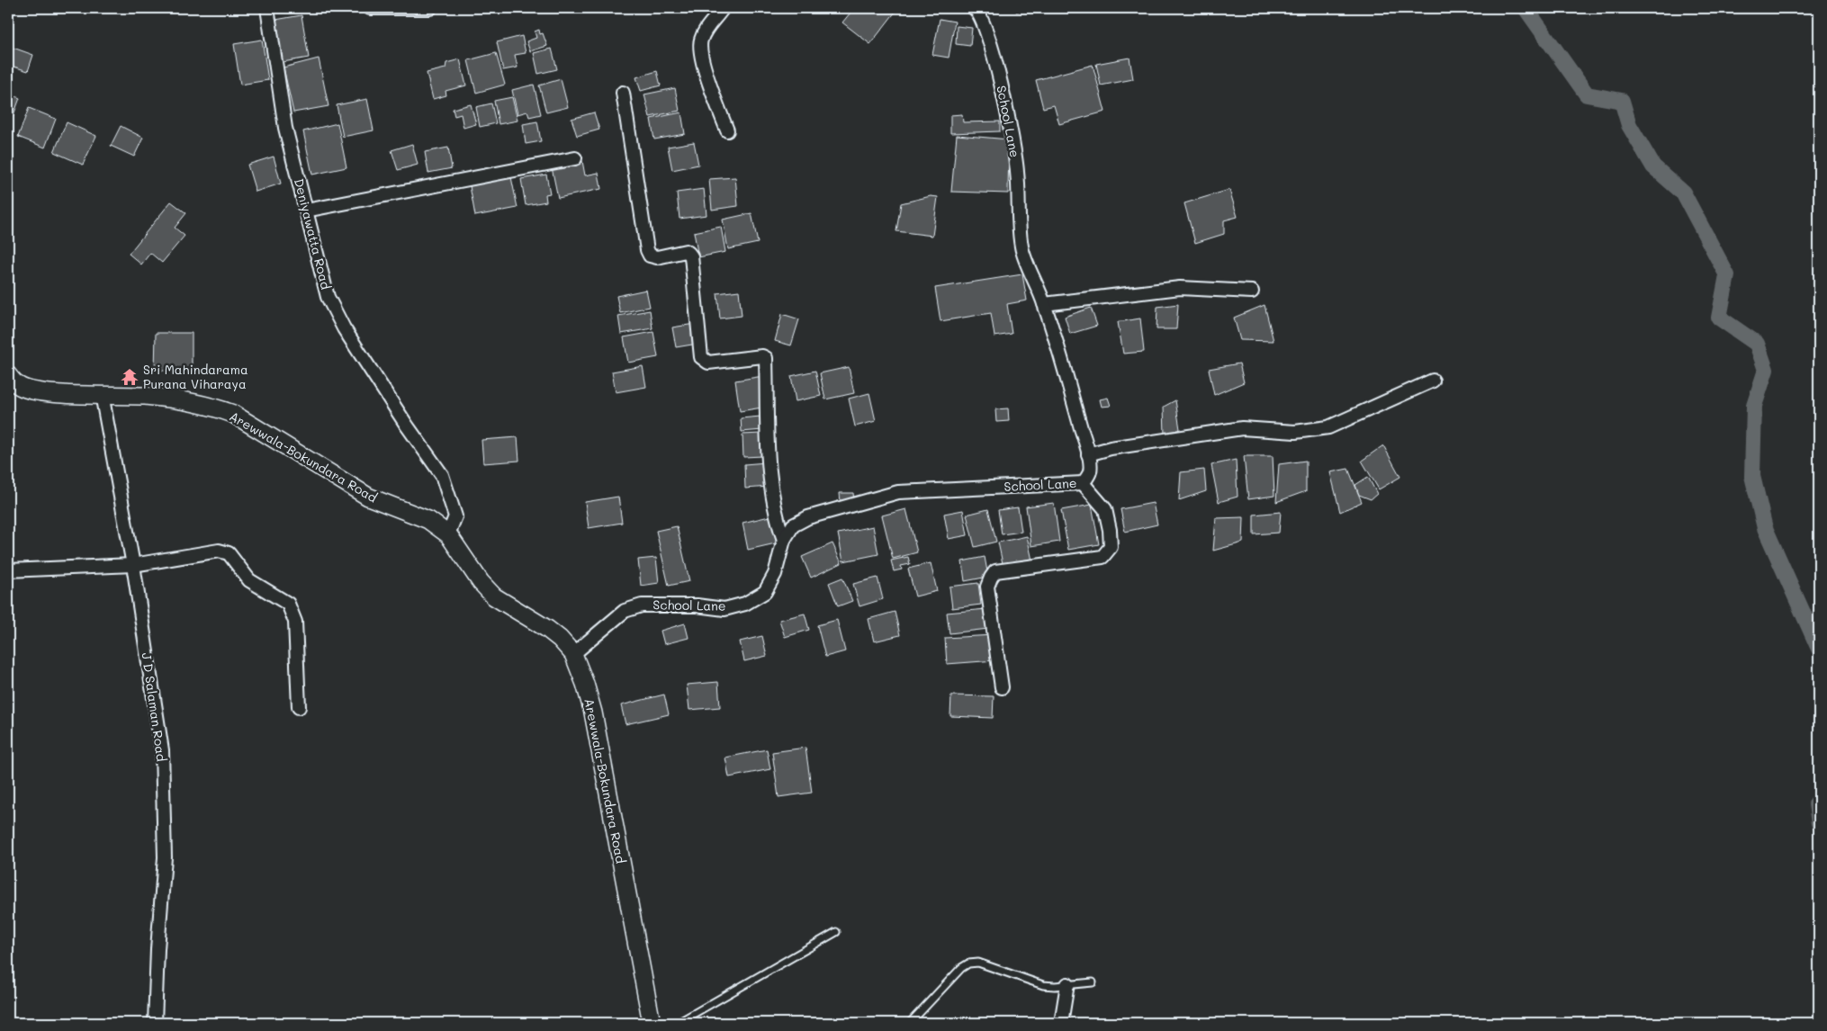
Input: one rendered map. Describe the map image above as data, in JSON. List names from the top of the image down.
{
  "streets": {
    "street": [
      "School Lane",
      "Deniyawatta Road",
      "Arewwala-Bokundara Road",
      "J D Salaman Road"
    ]
  },
  "crossings": [
    ["School Lane", "Arewwala-Bokundara Road"],
    ["Deniyawatta Road", "Arewwala-Bokundara Road"],
    ["Arewwala-Bokundara Road", "J D Salaman Road"]
  ],
  "places": {
    "temple": ["Sri Mahindarama Purana Viharaya"]
  }
}
